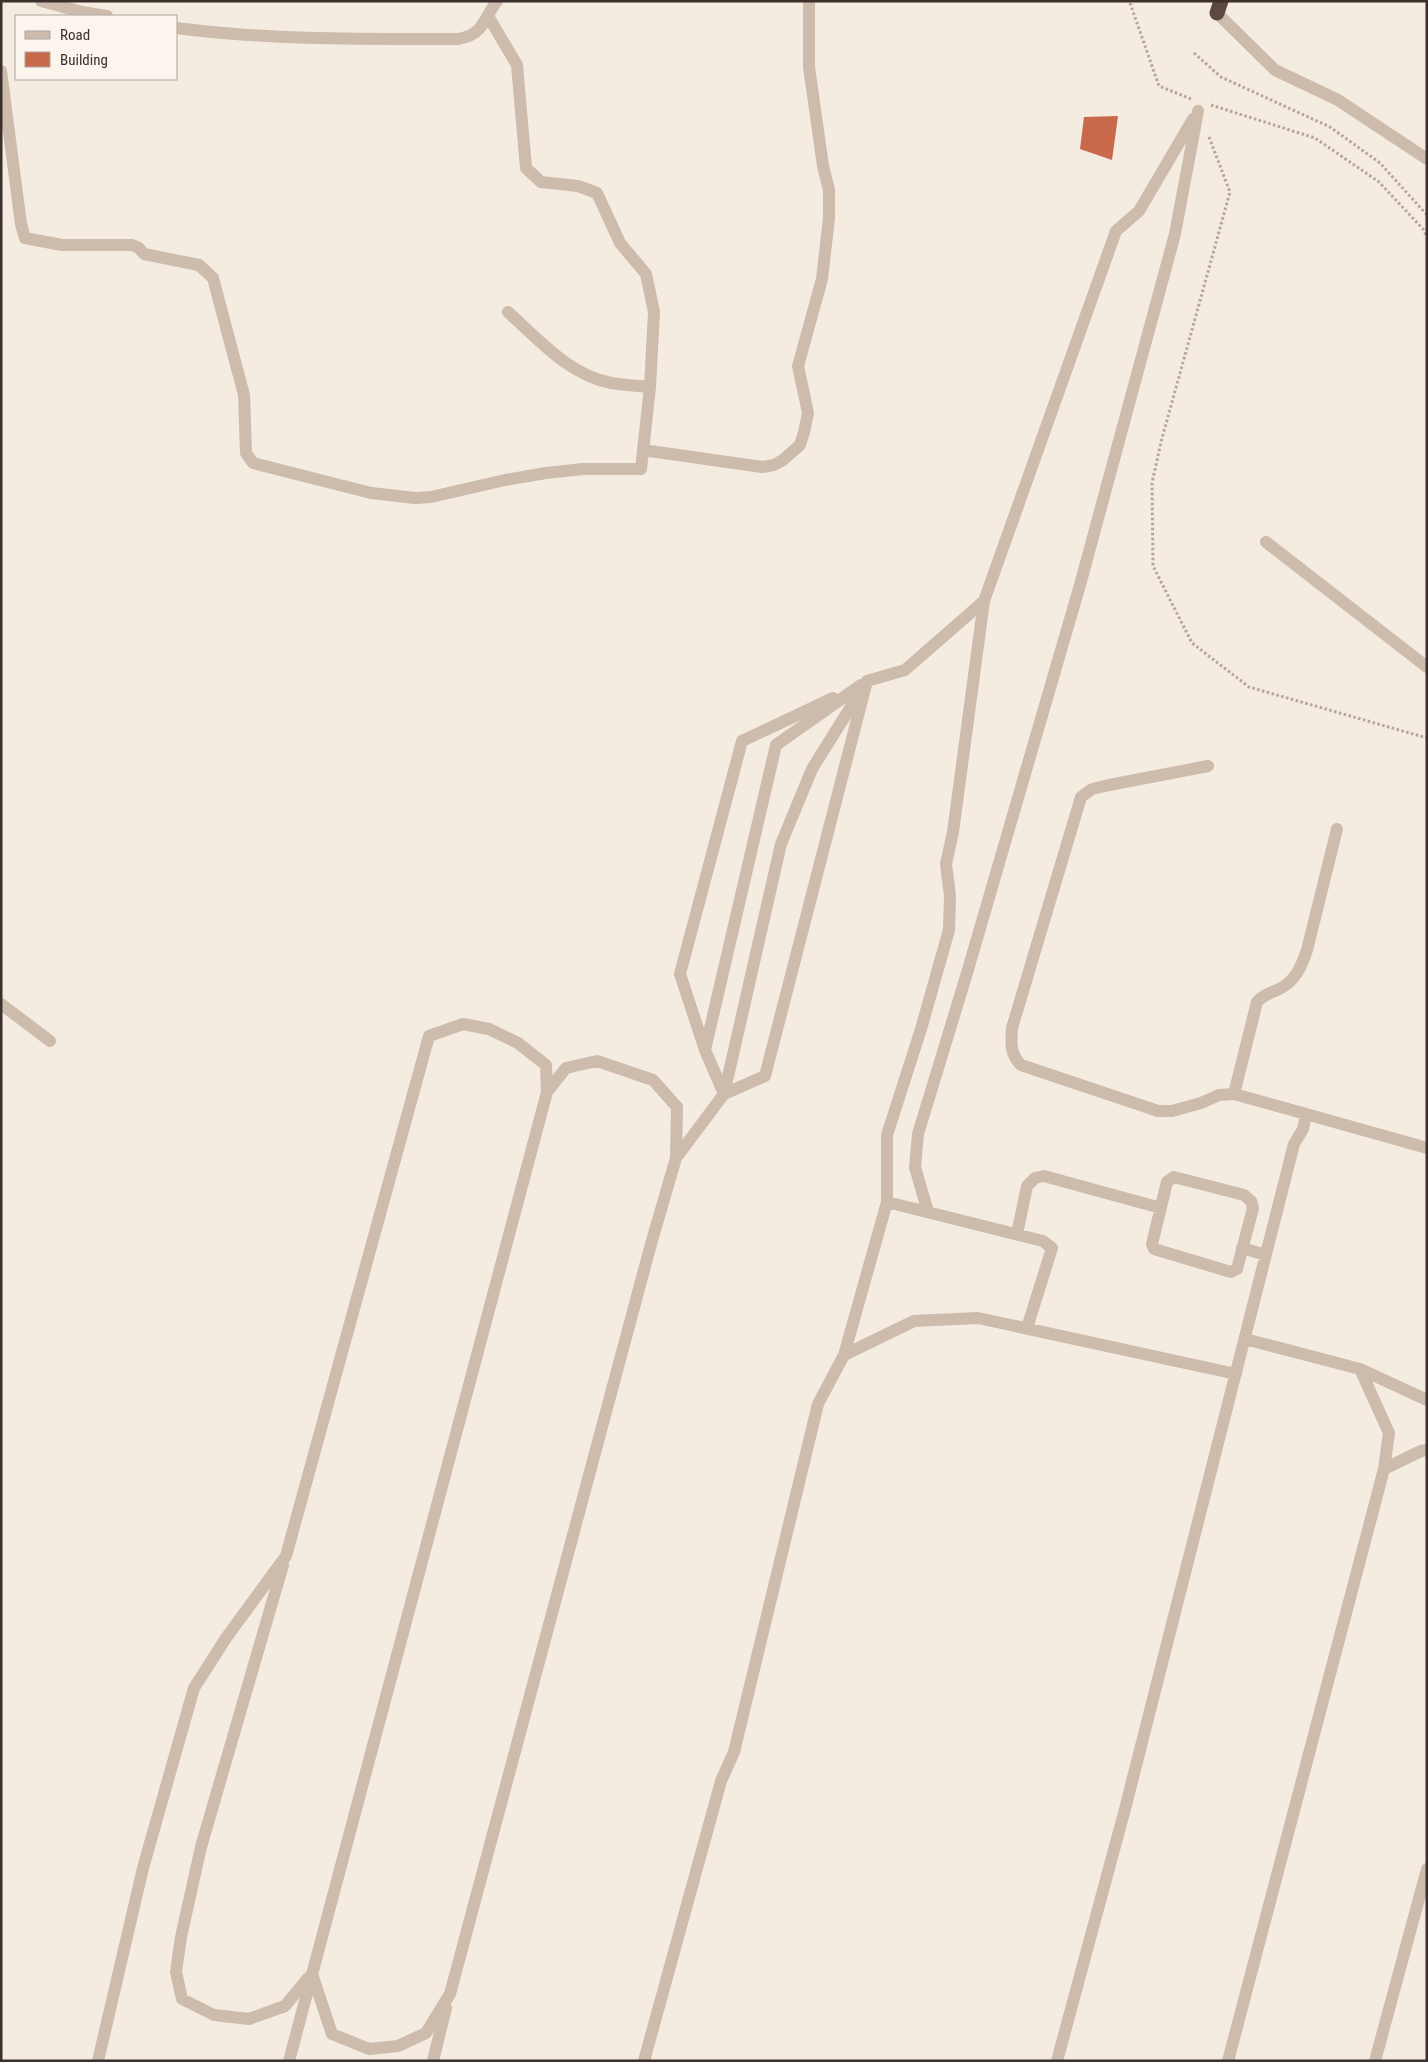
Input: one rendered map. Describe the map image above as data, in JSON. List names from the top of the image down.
{
  "legend": ["Road", "Building"]
}
